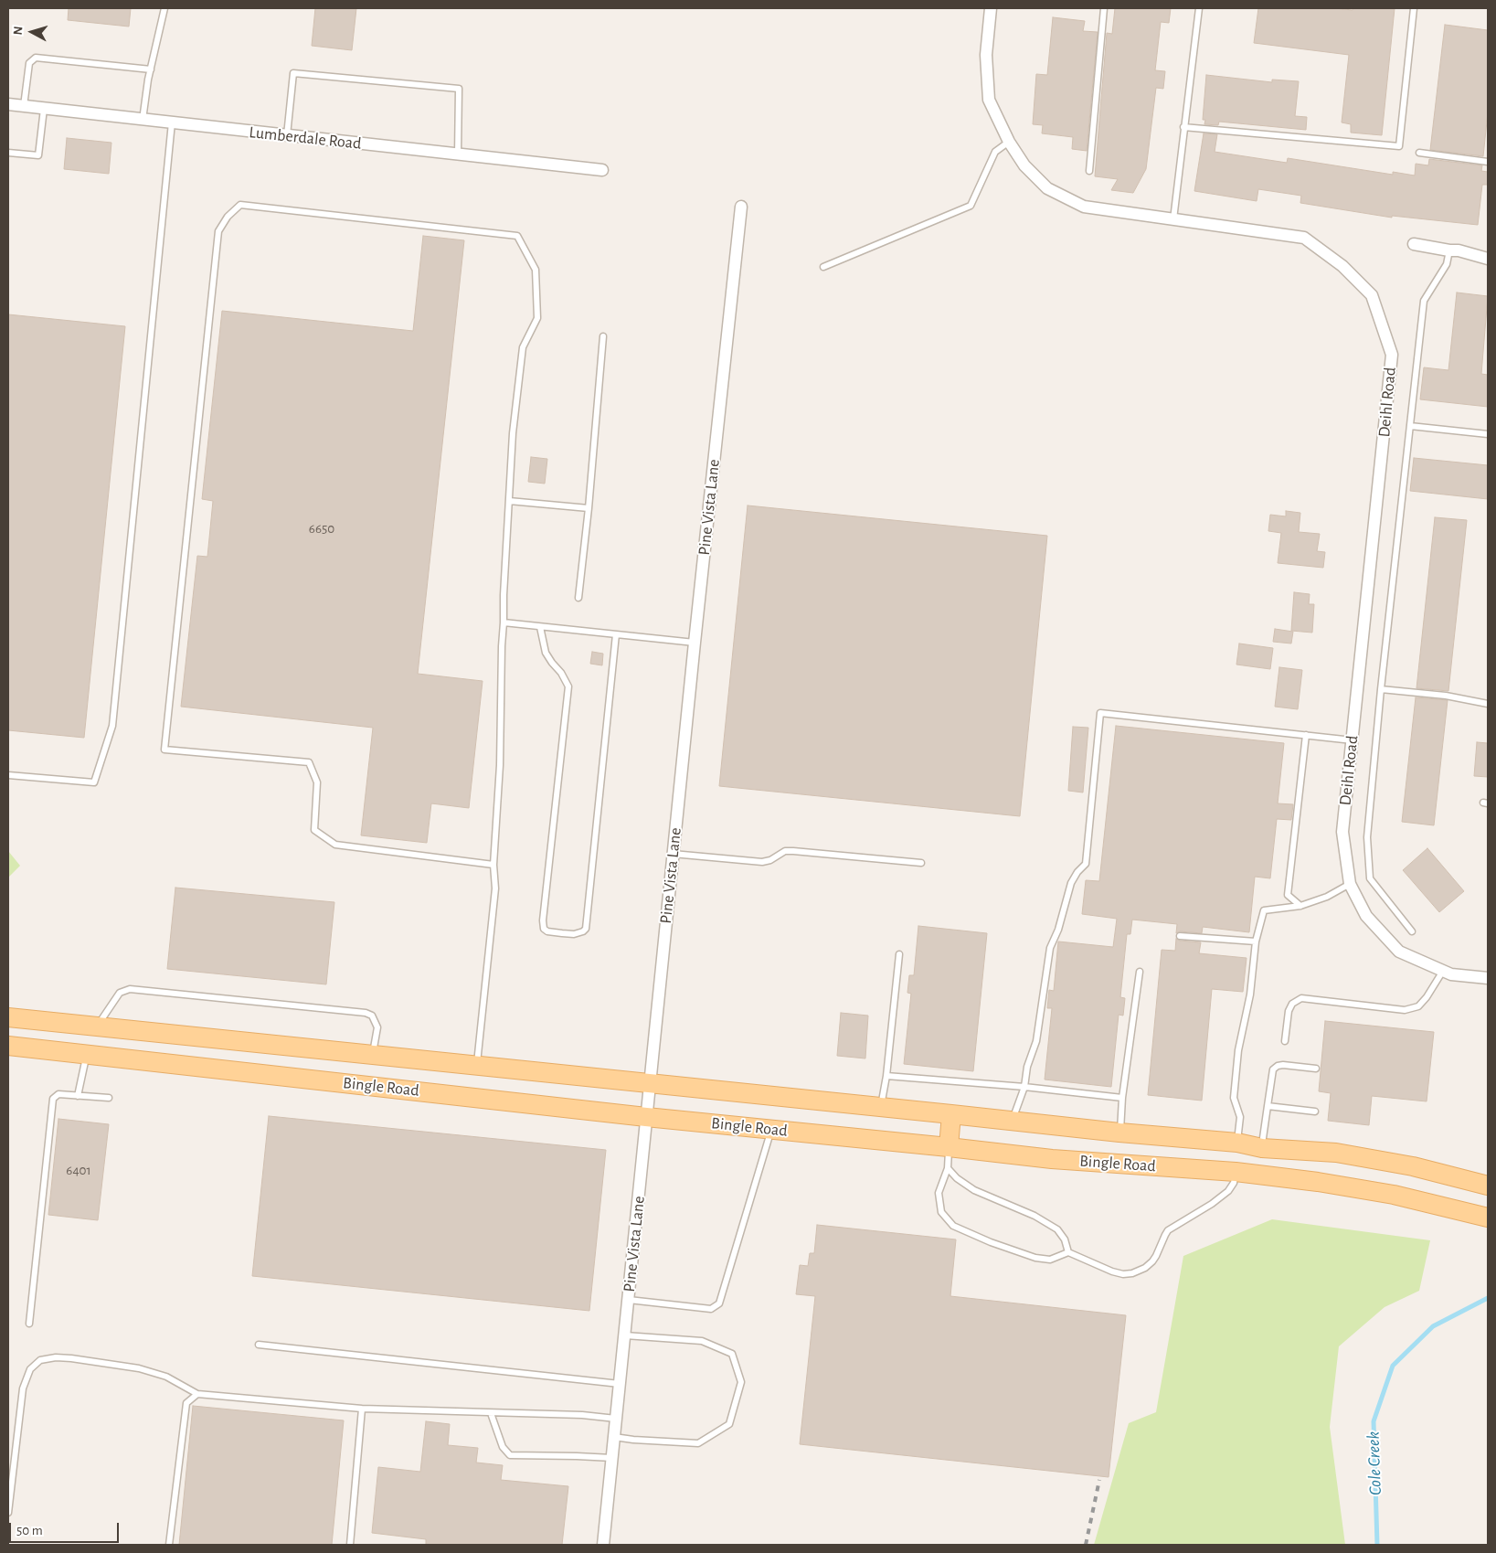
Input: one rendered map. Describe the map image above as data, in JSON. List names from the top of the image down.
{
  "streets": {
    "main road": ["Bingle Road"],
    "street": ["Lumberdale Road", "Deihl Road", "Pine Vista Lane"]
  },
  "crossings": [
    ["Pine Vista Lane", "Bingle Road"]
  ],
  "water": ["Cole Creek"],
  "house_numbers": ["6650", "6401"],
  "scale_bar": "50 m",
  "north": "left"
}
